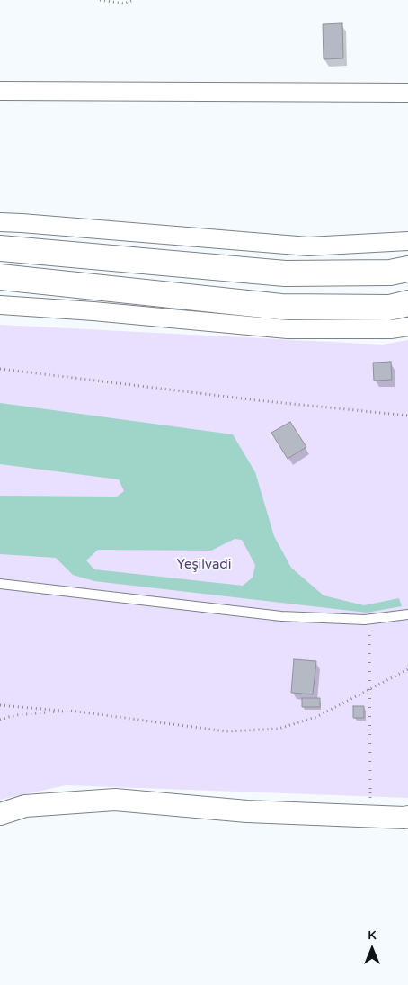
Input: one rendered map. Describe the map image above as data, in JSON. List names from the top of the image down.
{
  "parks": ["Yeşilvadi"],
  "north": "top"
}
